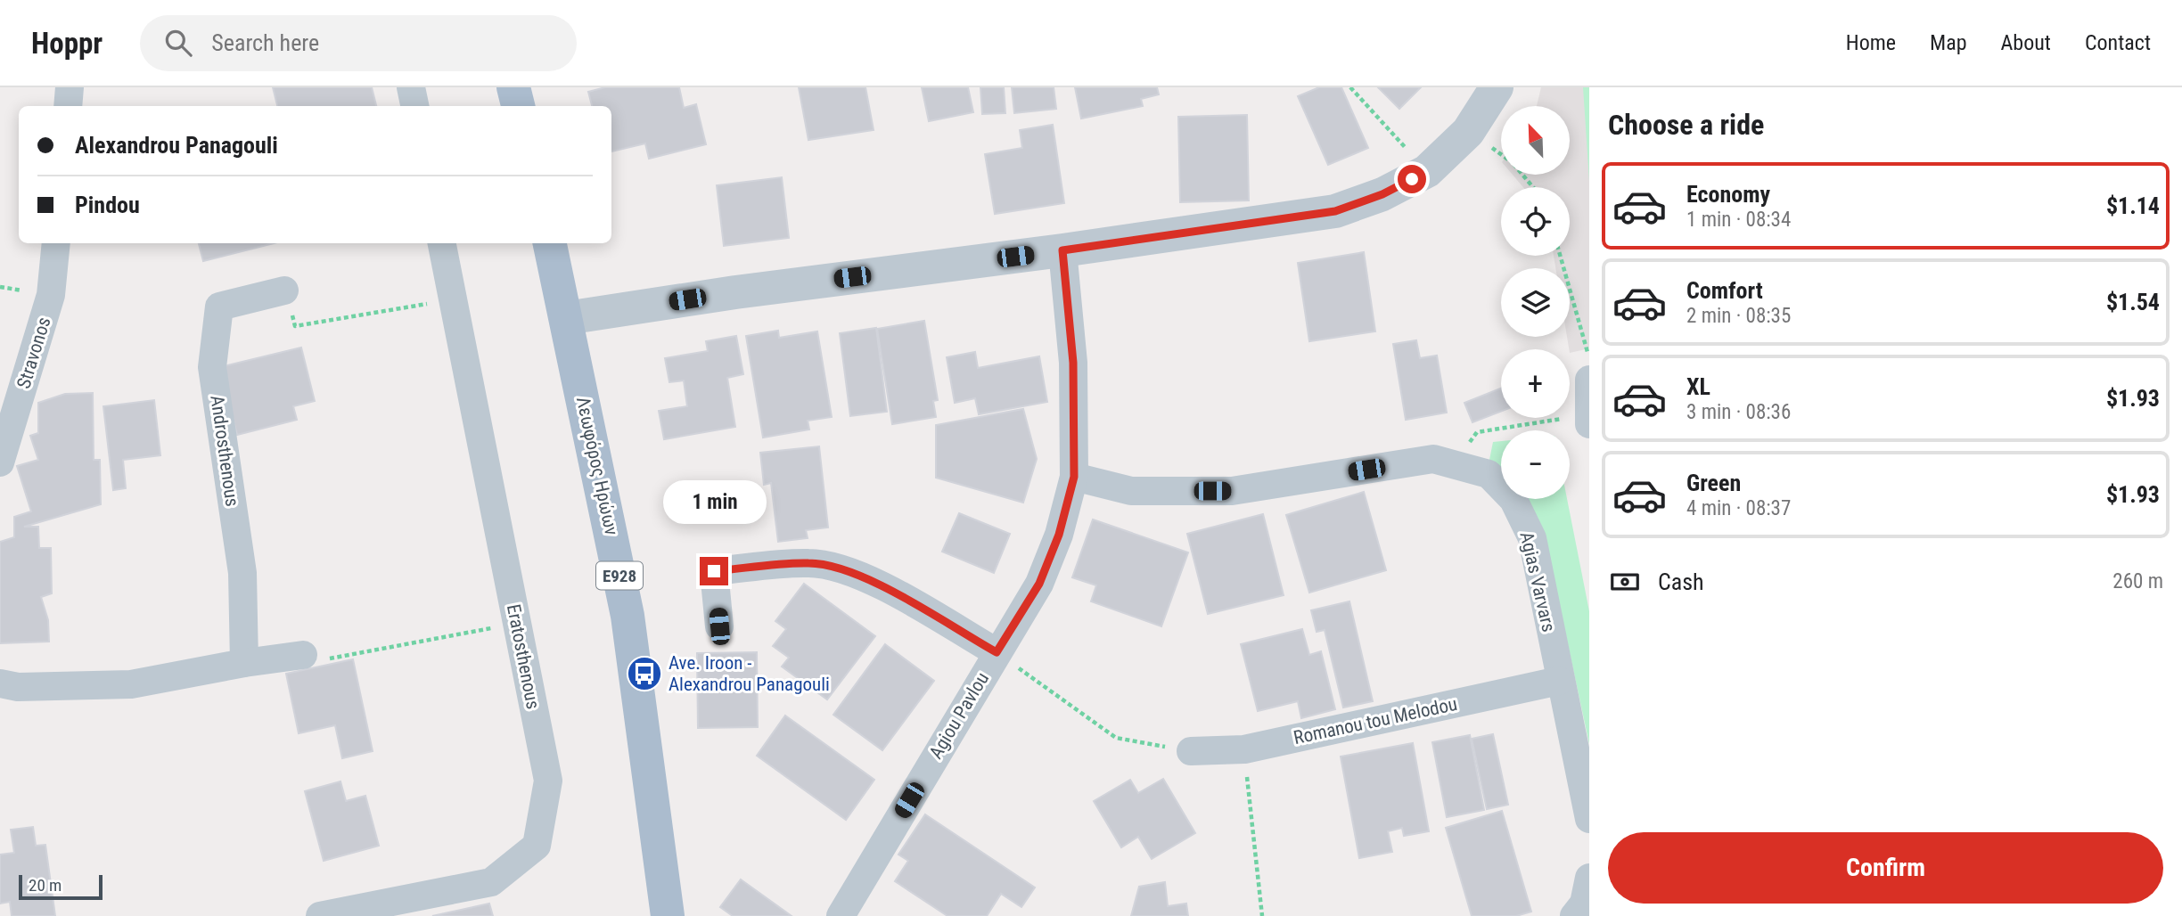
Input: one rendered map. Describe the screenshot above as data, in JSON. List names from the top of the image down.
{
  "streets": {
    "main road": ["Λεωφόρος Ηρώων", "E928"],
    "street": [
      "Stravonos",
      "Androsthenous",
      "Agias Varvars",
      "Eratosthenous",
      "Agiou Pavlou",
      "Romanou tou Melodou"
    ]
  },
  "crossings": [
    ["Agias Varvars", "Agiou Pavlou"],
    ["Agias Varvars", "Romanou tou Melodou"]
  ],
  "places": {
    "bus stop": ["Ave. Iroon - Alexandrou Panagouli"]
  },
  "scale_bar": "20 m",
  "north": "top left",
  "page": {
    "header": "Hoppr",
    "search": "Search here",
    "nav": [
      "Home",
      "Map",
      "About",
      "Contact"
    ],
    "heading": "Choose a ride",
    "map_buttons": ["+", "−"],
    "banner": ["Alexandrou Panagouli", "Pindou"],
    "list": [
      {
        "name": "Economy",
        "note": "1 min · 08:34",
        "value": "$1.14"
      },
      {
        "name": "Comfort",
        "note": "2 min · 08:35",
        "value": "$1.54"
      },
      {
        "name": "XL",
        "note": "3 min · 08:36",
        "value": "$1.93"
      },
      {
        "name": "Green",
        "note": "4 min · 08:37",
        "value": "$1.93"
      }
    ],
    "bubble": "1 min",
    "pay": ["Cash", "260 m"],
    "buttons": "Confirm",
    "scale": "20 m"
  }
}
